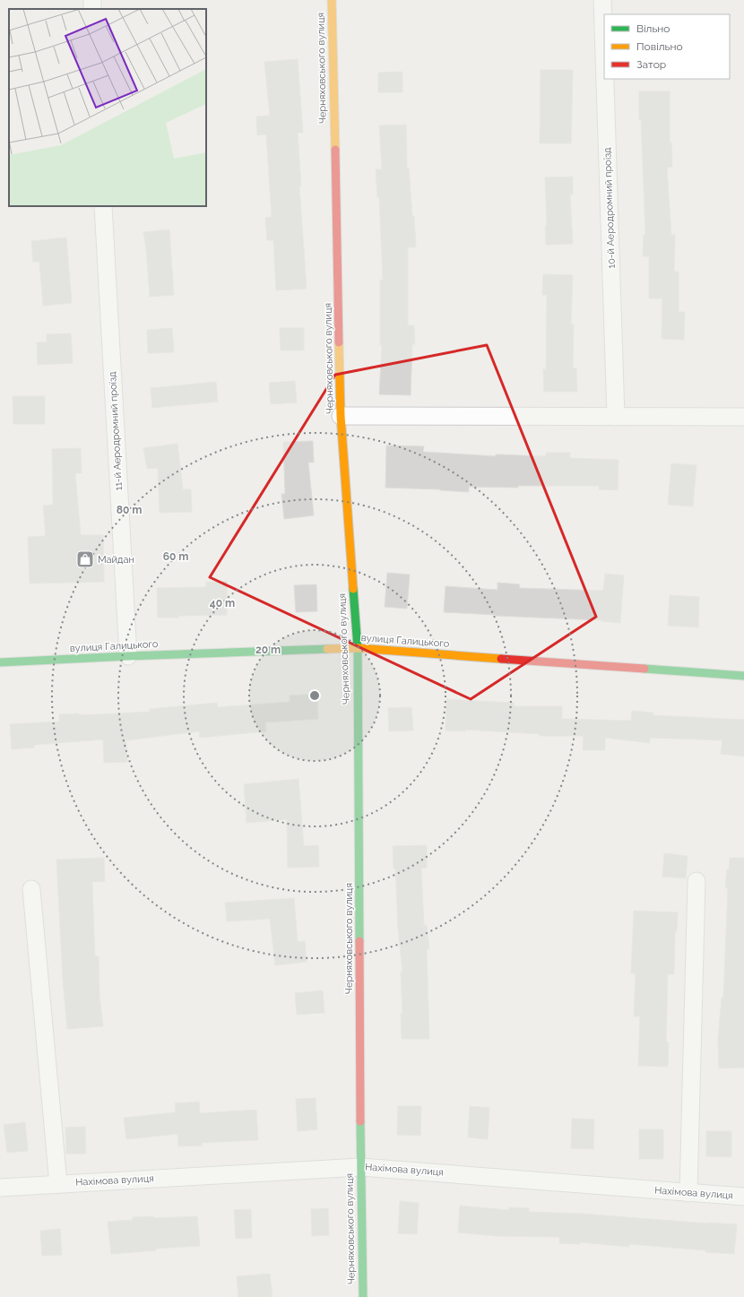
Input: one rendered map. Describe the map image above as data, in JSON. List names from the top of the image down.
{
  "streets": {
    "street": [
      "Черняховського вулиця",
      "10-й Аеродромний проїзд",
      "11-й Аеродромний проїзд",
      "вулиця Галицького",
      "Нахімова вулиця"
    ]
  },
  "crossings": [
    ["Черняховського вулиця", "вулиця Галицького"],
    ["Черняховського вулиця", "Нахімова вулиця"],
    ["11-й Аеродромний проїзд", "вулиця Галицького"]
  ],
  "places": {
    "shop": ["Майдан"]
  },
  "legend": ["Вільно", "Повільно", "Затор"],
  "rings": [
    "80 m",
    "60 m",
    "40 m",
    "20 m"
  ]
}
